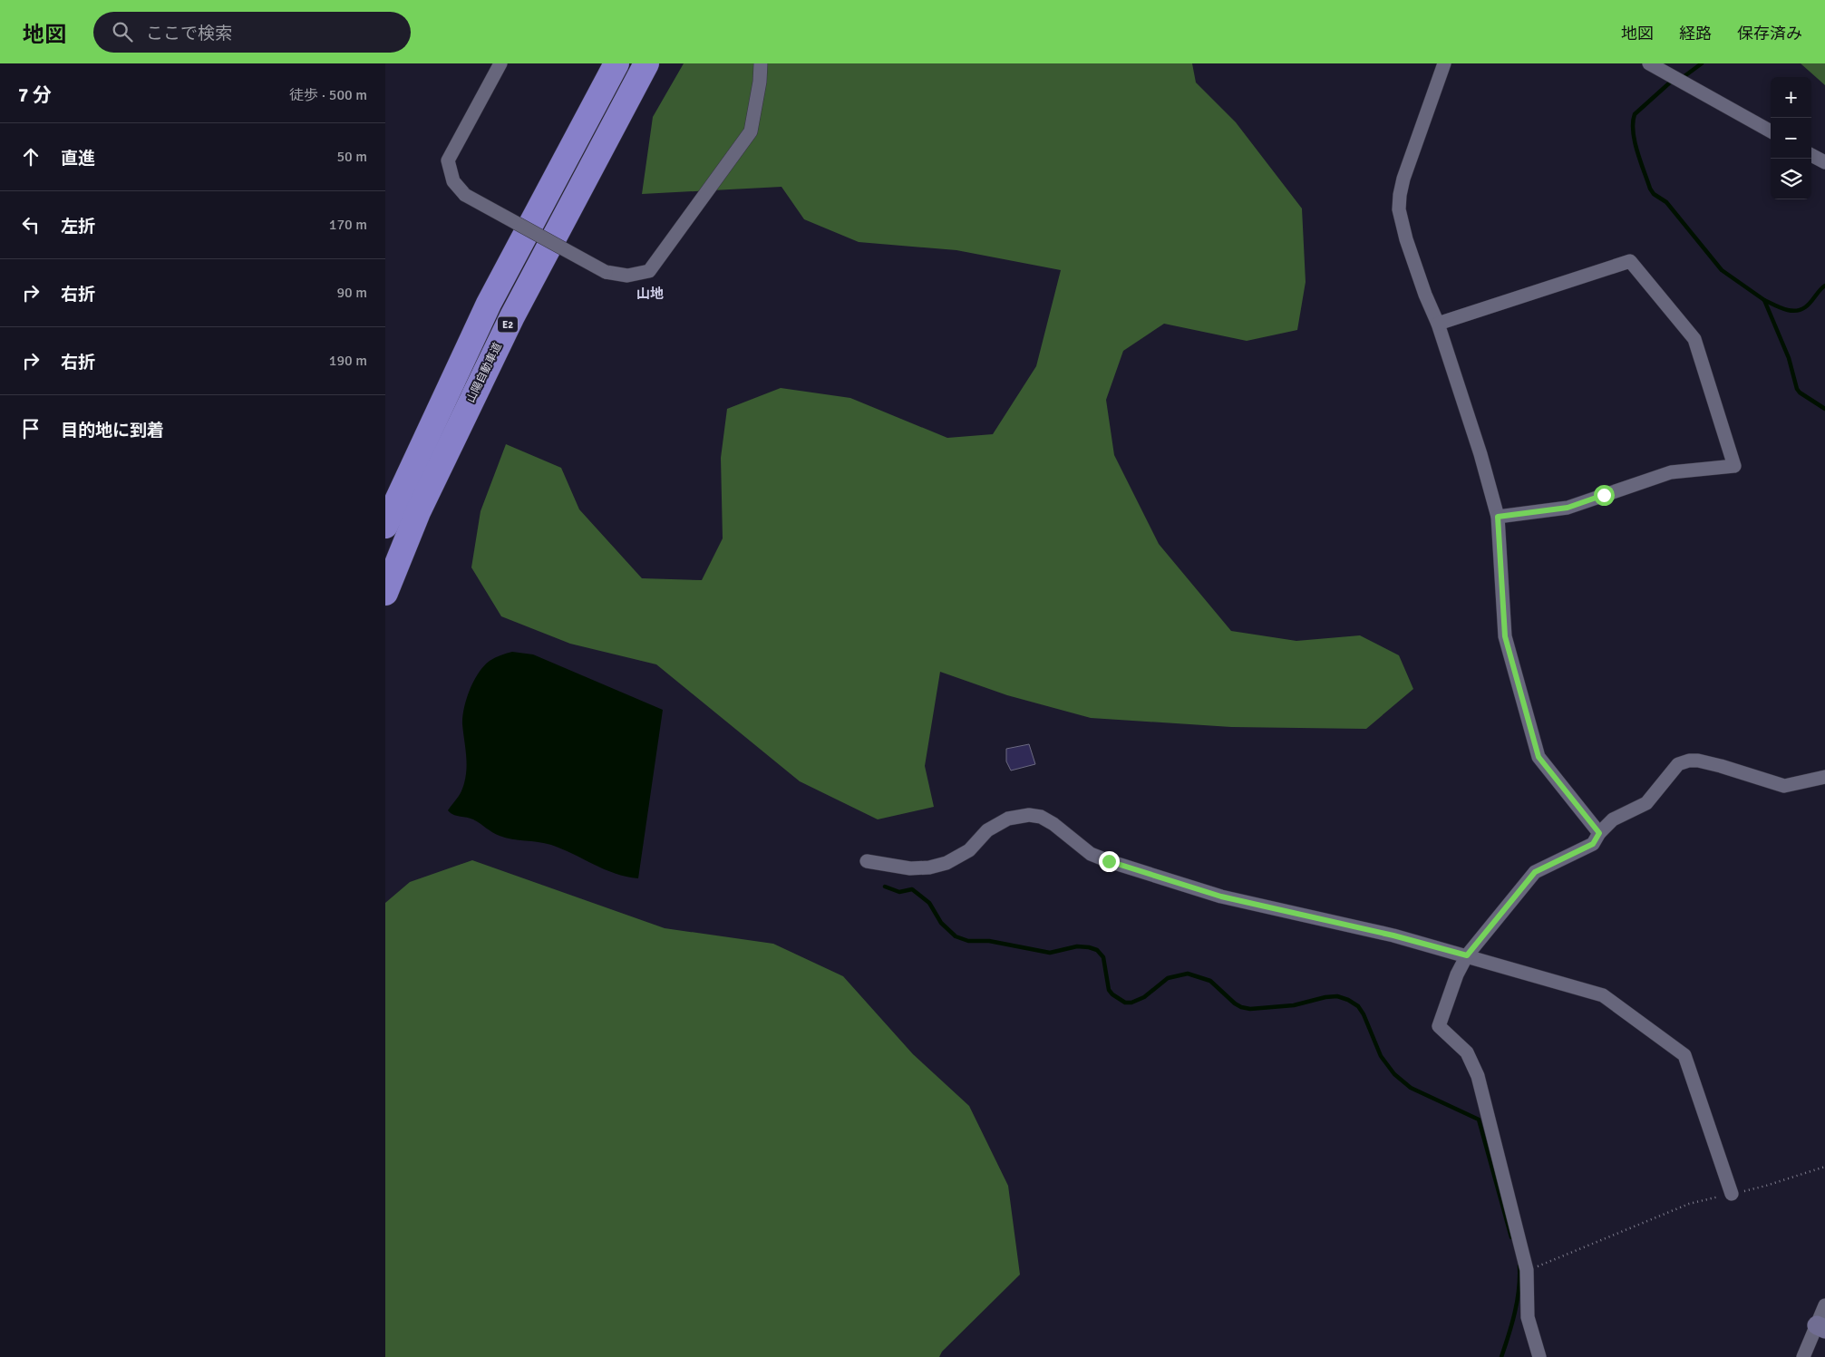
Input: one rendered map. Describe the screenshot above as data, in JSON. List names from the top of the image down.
{
  "streets": {
    "highway": ["E2", "山陽自動車道"]
  },
  "districts": ["山地"],
  "page": {
    "header": "地図",
    "search": "ここで検索",
    "nav": ["地図", "経路", "保存済み"],
    "heading": ["7 分", "徒歩 · 500 m"],
    "map_buttons": ["+", "−"],
    "list": [
      ["直進", "50 m"],
      ["左折", "170 m"],
      ["右折", "90 m"],
      ["右折", "190 m"],
      "目的地に到着"
    ]
  }
}
